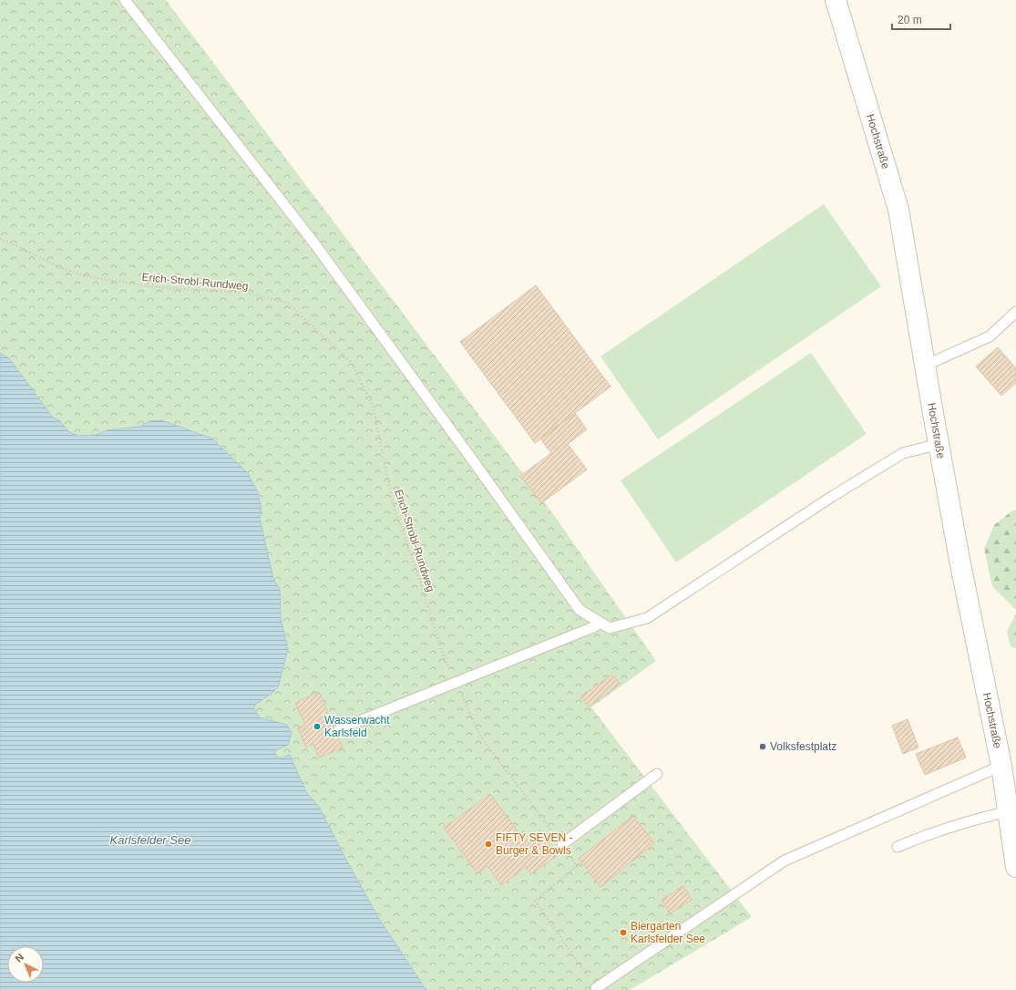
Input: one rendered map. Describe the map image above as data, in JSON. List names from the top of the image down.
{
  "streets": {
    "street": ["Hochstraße"],
    "path": ["Erich-Strobl-Rundweg"]
  },
  "water": ["Karlsfelder See"],
  "places": [
    "Wasserwacht Karlsfeld",
    "Volksfestplatz",
    "FIFTY SEVEN - Burger & Bowls",
    "Biergarten Karlsfelder See"
  ],
  "scale_bar": "20 m",
  "north": "top left"
}
